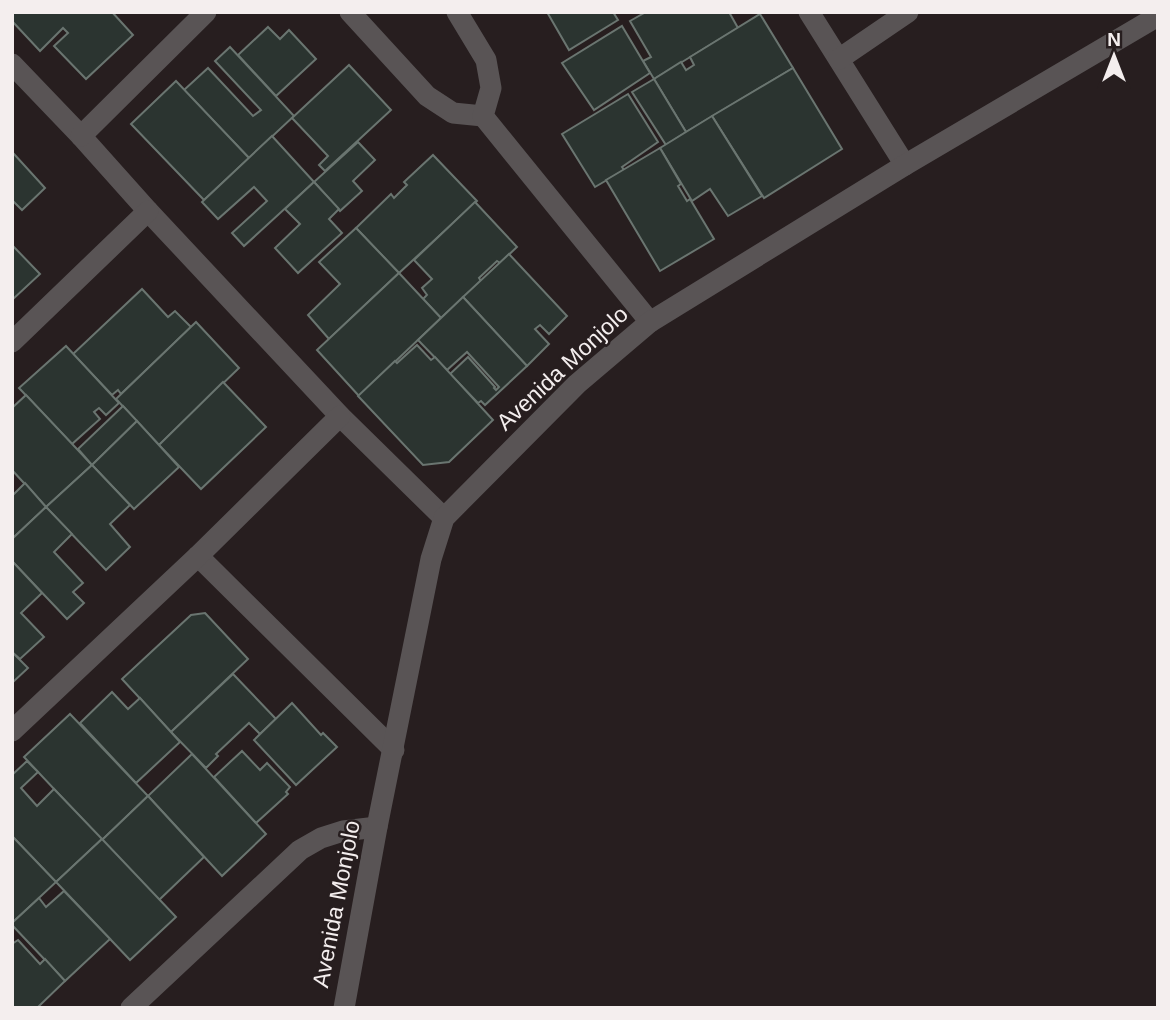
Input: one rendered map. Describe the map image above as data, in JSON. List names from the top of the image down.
{
  "streets": {
    "street": ["Avenida Monjolo"]
  },
  "north": "top"
}
